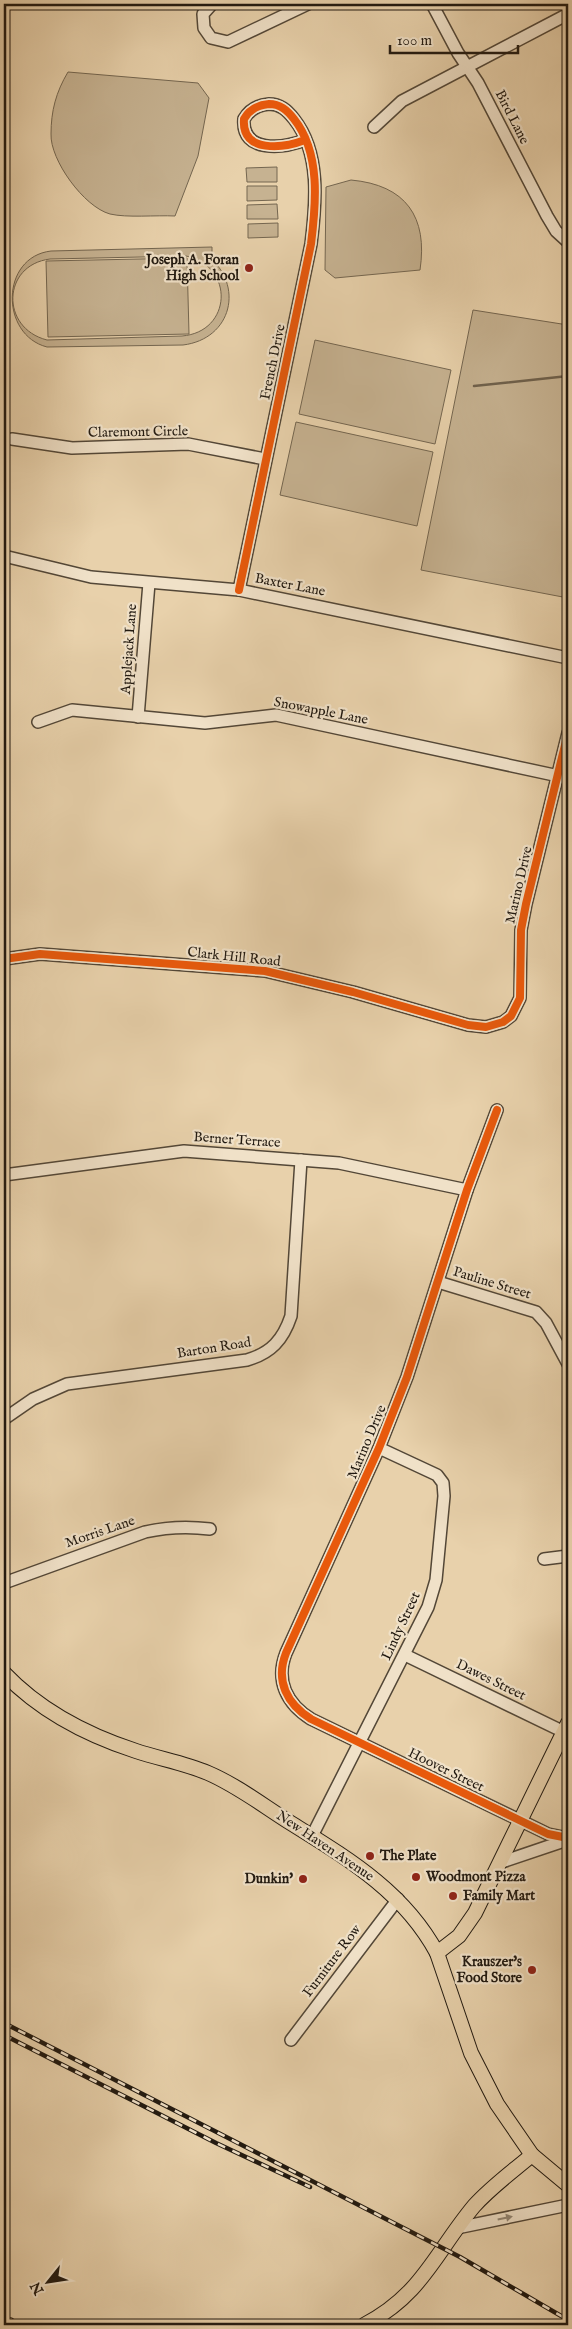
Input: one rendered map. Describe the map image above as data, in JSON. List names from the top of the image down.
{
  "streets": {
    "main road": ["New Haven Avenue"],
    "street": [
      "Bird Lane",
      "French Drive",
      "Claremont Circle",
      "Baxter Lane",
      "Applejack Lane",
      "Snowapple Lane",
      "Marino Drive",
      "Clark Hill Road",
      "Berner Terrace",
      "Pauline Street",
      "Barton Road",
      "Morris Lane",
      "Lindy Street",
      "Dawes Street",
      "Hoover Street",
      "Furniture Row"
    ]
  },
  "crossings": [
    ["French Drive", "Claremont Circle"],
    ["French Drive", "Baxter Lane"],
    ["Baxter Lane", "Applejack Lane"],
    ["Applejack Lane", "Snowapple Lane"],
    ["Snowapple Lane", "Marino Drive"],
    ["Marino Drive", "Clark Hill Road"],
    ["Marino Drive", "Berner Terrace"],
    ["Marino Drive", "Pauline Street"],
    ["Marino Drive", "Lindy Street"],
    ["Marino Drive", "Hoover Street"],
    ["Berner Terrace", "Barton Road"],
    ["Lindy Street", "Dawes Street"],
    ["Lindy Street", "Hoover Street"],
    ["Lindy Street", "New Haven Avenue"],
    ["New Haven Avenue", "Furniture Row"]
  ],
  "places": [
    "Joseph A. Foran High School",
    "The Plate",
    "Woodmont Pizza",
    "Dunkin'",
    "Family Mart",
    "Krauszer's Food Store"
  ],
  "scale_bar": "100 m",
  "north": "bottom left"
}
